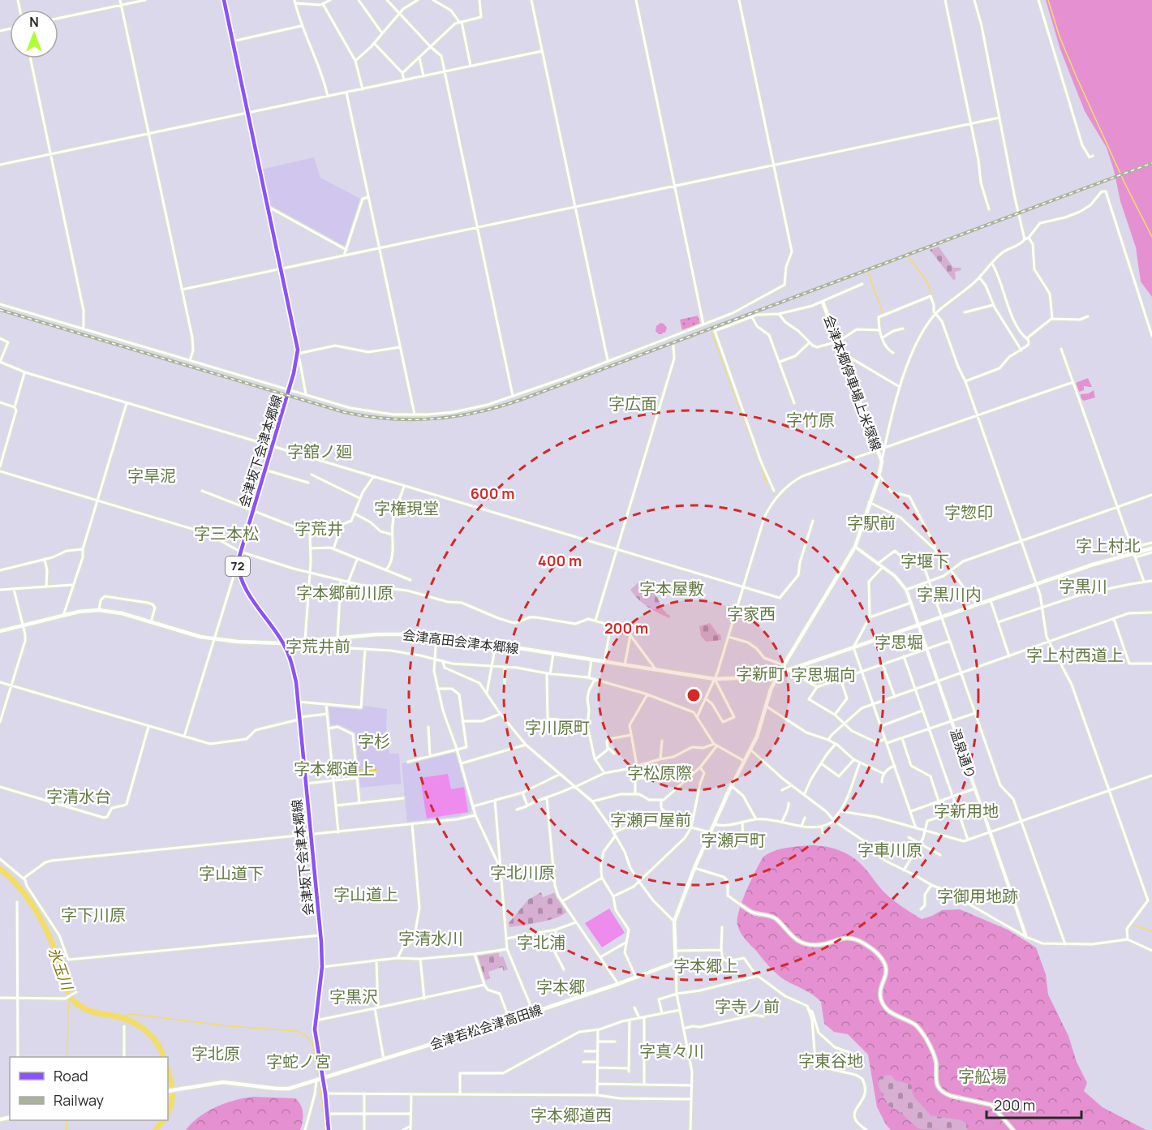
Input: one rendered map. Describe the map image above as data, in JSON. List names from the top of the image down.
{
  "streets": {
    "main road": [
      "会津本郷停車場上米塚線",
      "会津坂下会津本郷線",
      "72",
      "会津高田会津本郷線",
      "会津若松会津高田線"
    ],
    "street": ["温泉通り"]
  },
  "crossings": [
    ["会津本郷停車場上米塚線", "会津高田会津本郷線"],
    ["会津坂下会津本郷線", "会津高田会津本郷線"],
    ["会津坂下会津本郷線", "会津若松会津高田線"]
  ],
  "districts": [
    "字広面",
    "字竹原",
    "字舘ノ廻",
    "字旱泥",
    "字権現堂",
    "字惣印",
    "字駅前",
    "字荒井",
    "字三本松",
    "字上村北",
    "字堰下",
    "字黒川",
    "字本屋敷",
    "字本郷前川原",
    "字黒川内",
    "字家西",
    "字思堀",
    "字荒井前",
    "字上村西道上",
    "字新町",
    "字思堀向",
    "字川原町",
    "字杉",
    "字本郷道上",
    "字松原際",
    "字清水台",
    "字新用地",
    "字瀬戸屋前",
    "字瀬戸町",
    "字車川原",
    "字北川原",
    "字山道下",
    "字山道上",
    "字御用地跡",
    "字下川原",
    "字清水川",
    "字北浦",
    "字本郷上",
    "字本郷",
    "字黒沢",
    "字寺ノ前",
    "字真々川",
    "字北原",
    "字東谷地",
    "字蛇ノ宮",
    "字舩場",
    "字本郷道西"
  ],
  "water": ["氷玉川"],
  "legend": ["Road", "Railway"],
  "scale_bar": "200 m",
  "north": "top",
  "rings": ["600 m", "400 m", "200 m"]
}
